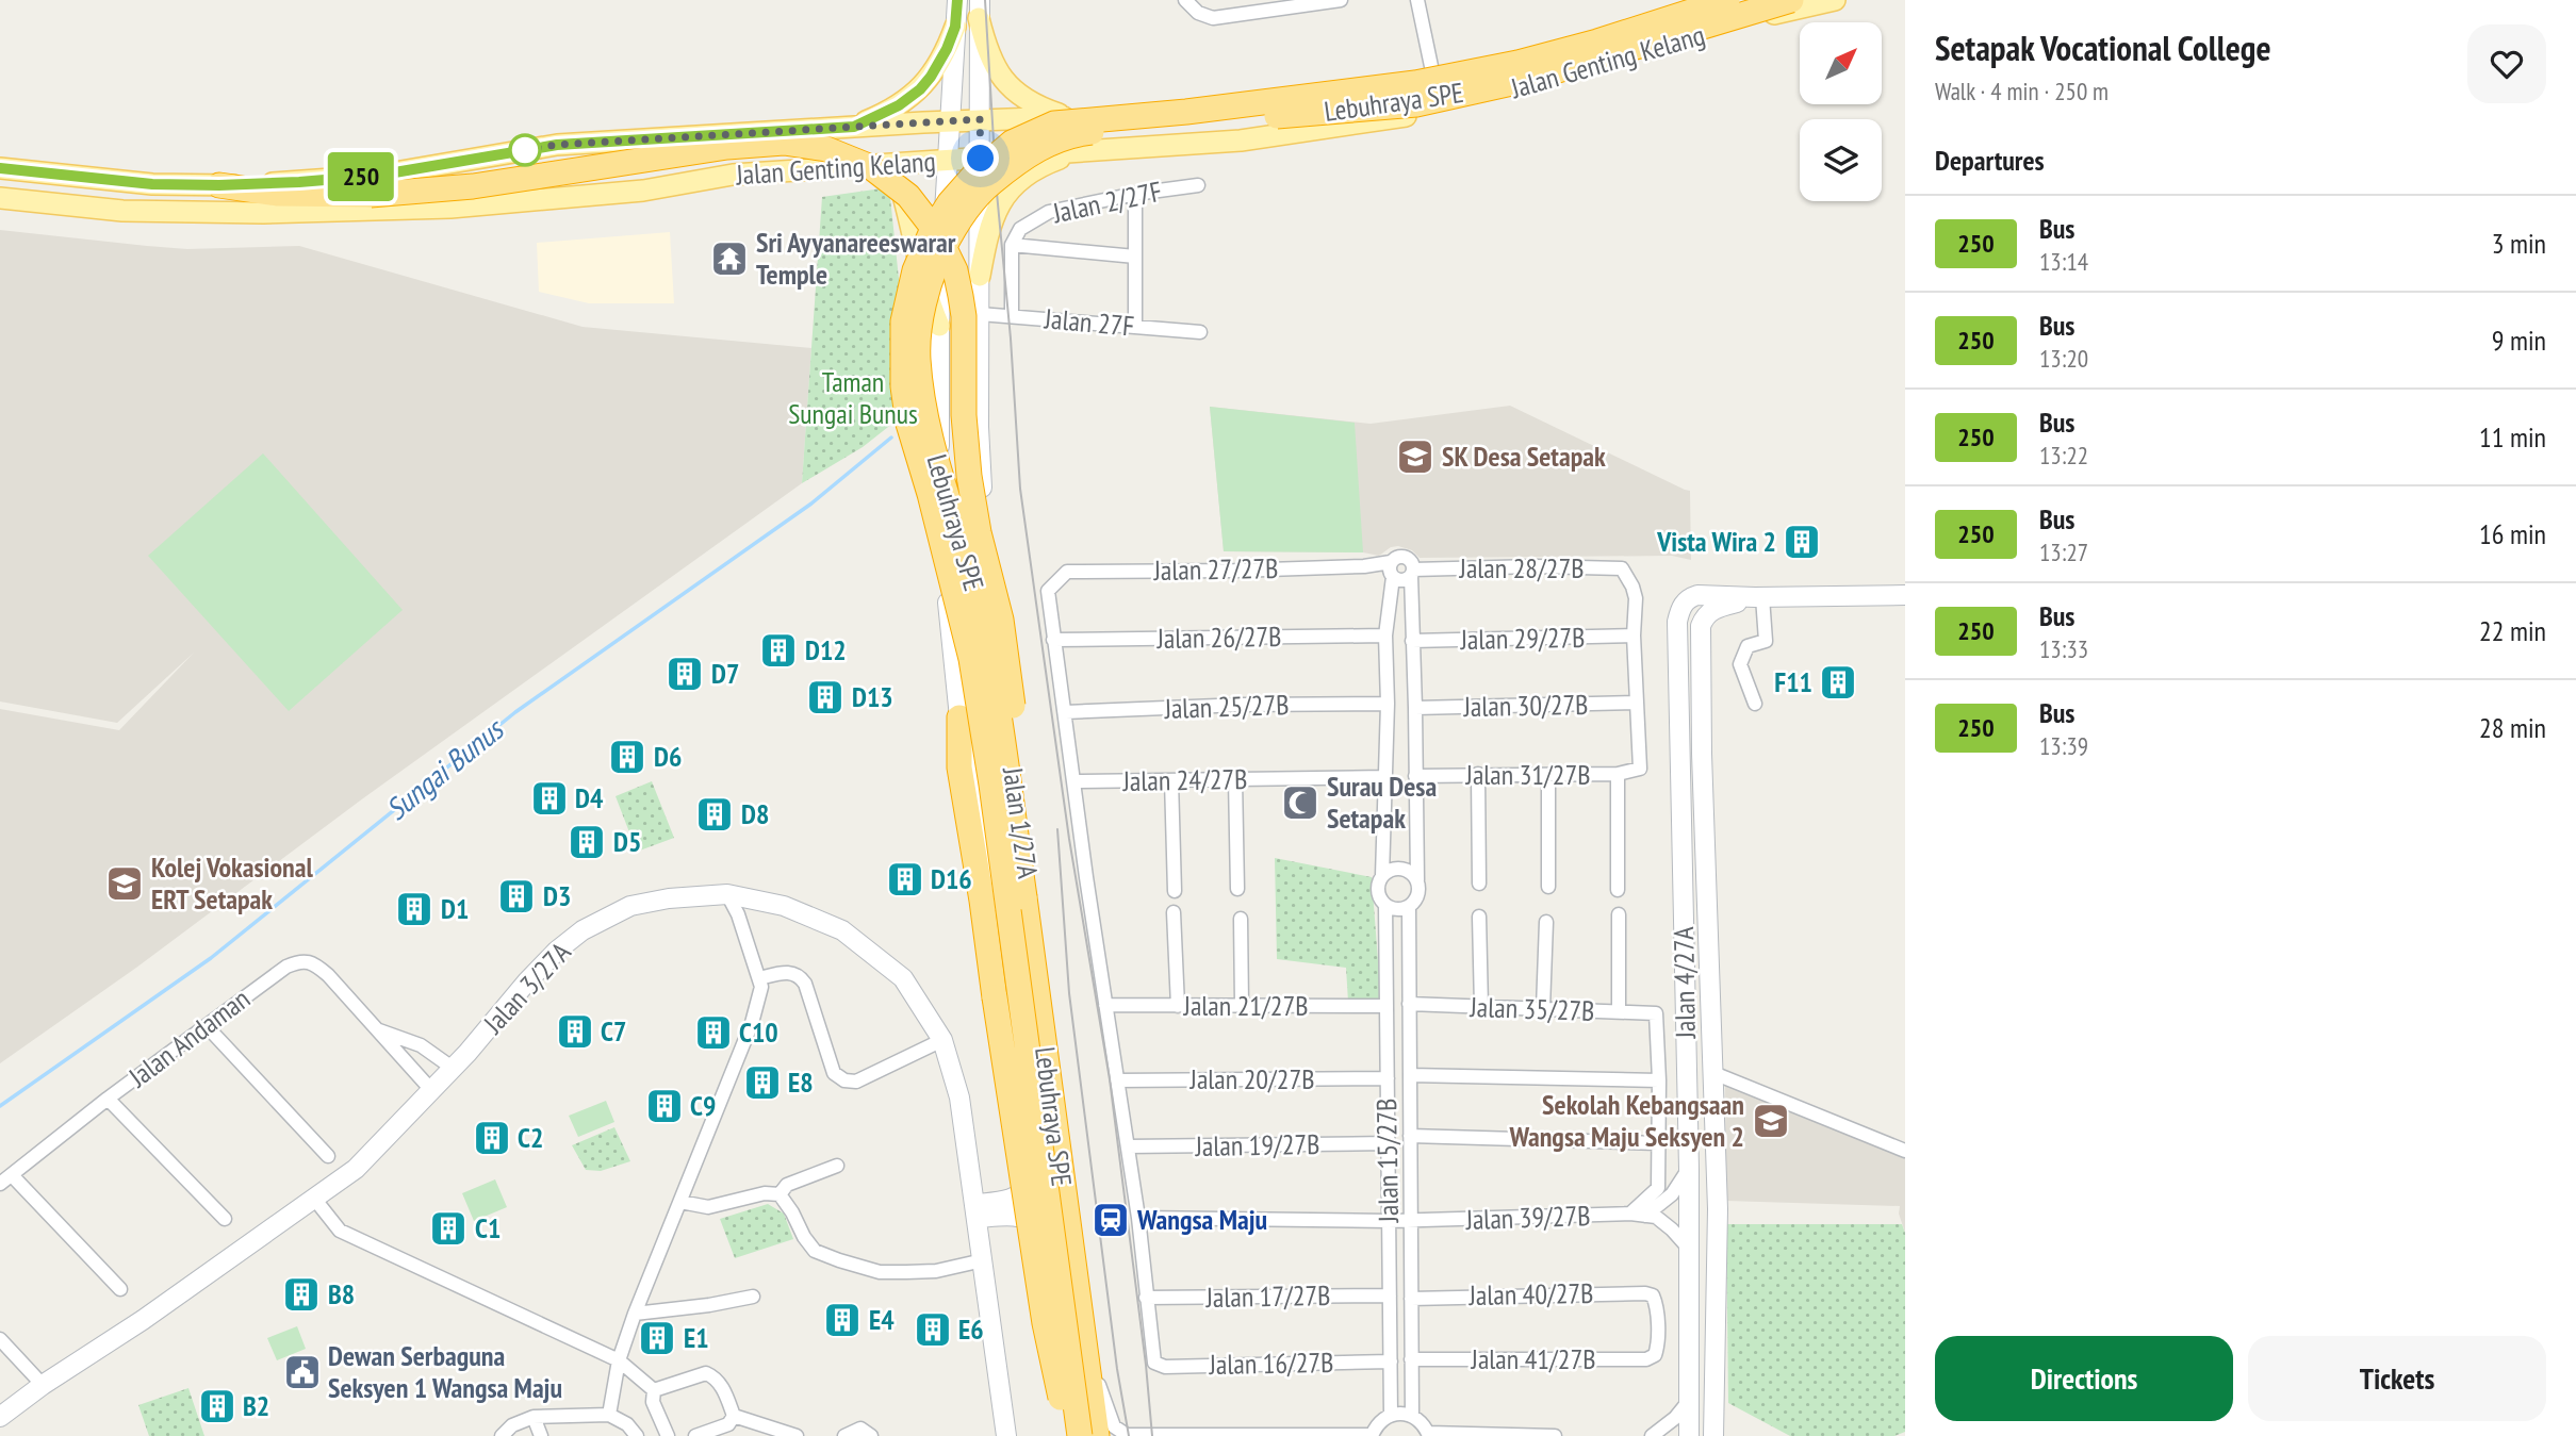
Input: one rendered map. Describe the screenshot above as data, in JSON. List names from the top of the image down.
{
  "streets": {
    "highway": ["Lebuhraya SPE"],
    "main road": ["Jalan Genting Kelang"],
    "street": [
      "Jalan 2/27F",
      "Jalan 27F",
      "Jalan 28/27B",
      "Jalan 27/27B",
      "Jalan 26/27B",
      "Jalan 29/27B",
      "Jalan 30/27B",
      "Jalan 25/27B",
      "Jalan 31/27B",
      "Jalan 24/27B",
      "Jalan 1/27A",
      "Jalan 4/27A",
      "Jalan 3/27A",
      "Jalan 21/27B",
      "Jalan 35/27B",
      "Jalan Andaman",
      "Jalan 20/27B",
      "Jalan 19/27B",
      "Jalan 15/27B",
      "Jalan 39/27B",
      "Jalan 40/27B",
      "Jalan 17/27B",
      "Jalan 41/27B",
      "Jalan 16/27B"
    ]
  },
  "crossings": [
    ["Jalan Genting Kelang", "Jalan 1/27A"],
    ["Jalan 27F", "Jalan 1/27A"],
    ["Jalan 28/27B", "Jalan 29/27B"],
    ["Jalan 27/27B", "Jalan 26/27B"],
    ["Jalan 30/27B", "Jalan 31/27B"],
    ["Jalan 3/27A", "Jalan Andaman"],
    ["Jalan 21/27B", "Jalan 15/27B"],
    ["Jalan 35/27B", "Jalan 15/27B"],
    ["Jalan 20/27B", "Jalan 15/27B"],
    ["Jalan 19/27B", "Jalan 15/27B"],
    ["Jalan 15/27B", "Jalan 39/27B"],
    ["Jalan 15/27B", "Jalan 40/27B"],
    ["Jalan 15/27B", "Jalan 17/27B"],
    ["Jalan 15/27B", "Jalan 41/27B"],
    ["Jalan 15/27B", "Jalan 16/27B"],
    ["Jalan 40/27B", "Jalan 41/27B"],
    ["Jalan 17/27B", "Jalan 16/27B"]
  ],
  "water": ["Sungai Bunus"],
  "parks": ["Taman Sungai Bunus"],
  "places": {
    "temple": ["Sri Ayyanareeswarar Temple"],
    "school or university": ["SK Desa Setapak", "Kolej Vokasional ERT Setapak", "Sekolah Kebangsaan Wangsa Maju Seksyen 2"],
    "building": [
      "Vista Wira 2",
      "D12",
      "D7",
      "F11",
      "D13",
      "D6",
      "D4",
      "D8",
      "D5",
      "D16",
      "D3",
      "D1",
      "C7",
      "C10",
      "E8",
      "C9",
      "C2",
      "C1",
      "B8",
      "E4",
      "E6",
      "E1",
      "B2"
    ],
    "mosque": ["Surau Desa Setapak"],
    "station": ["Wangsa Maju"],
    "public building": ["Dewan Serbaguna Seksyen 1 Wangsa Maju"]
  },
  "lines": ["bus line 250"],
  "north": "top right",
  "page": {
    "on_map": "250",
    "heading": [
      ["Setapak Vocational College", "Walk · 4 min · 250 m"],
      "Departures"
    ],
    "list": [
      {
        "mark": "250",
        "name": "Bus",
        "note": "13:14",
        "value": "3 min"
      },
      {
        "mark": "250",
        "name": "Bus",
        "note": "13:20",
        "value": "9 min"
      },
      {
        "mark": "250",
        "name": "Bus",
        "note": "13:22",
        "value": "11 min"
      },
      {
        "mark": "250",
        "name": "Bus",
        "note": "13:27",
        "value": "16 min"
      },
      {
        "mark": "250",
        "name": "Bus",
        "note": "13:33",
        "value": "22 min"
      },
      {
        "mark": "250",
        "name": "Bus",
        "note": "13:39",
        "value": "28 min"
      }
    ],
    "buttons": ["Directions", "Tickets"]
  }
}
